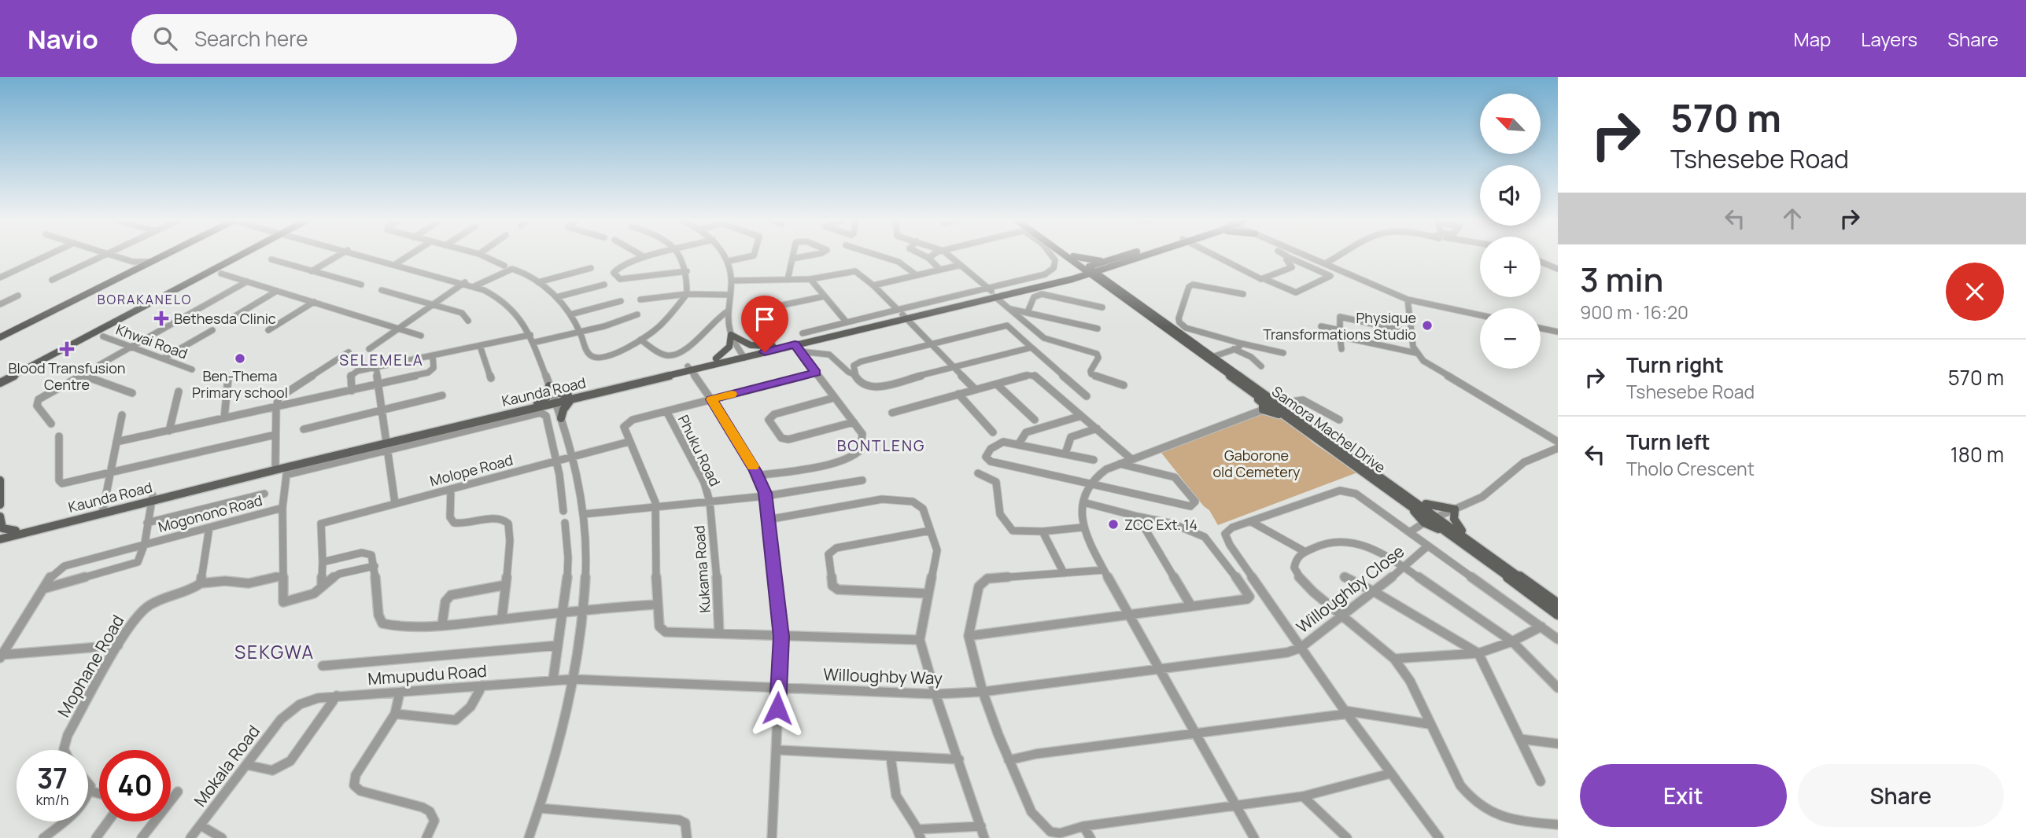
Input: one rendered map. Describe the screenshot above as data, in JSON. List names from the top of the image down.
{
  "streets": {
    "main road": ["Kaunda Road", "Samora Machel Drive"],
    "street": [
      "Khwai Road",
      "Phuku Road",
      "Molope Road",
      "Mogonono Road",
      "Kukama Road",
      "Willoughby Close",
      "Mophane Road",
      "Mmupudu Road",
      "Willoughby Way",
      "Mokala Road"
    ]
  },
  "crossings": [
    ["Kaunda Road", "Samora Machel Drive"],
    ["Samora Machel Drive", "Willoughby Close"],
    ["Phuku Road", "Kukama Road"],
    ["Willoughby Close", "Willoughby Way"],
    ["Mmupudu Road", "Willoughby Way"],
    ["Mmupudu Road", "Mokala Road"]
  ],
  "districts": [
    "BORAKANELO",
    "SELEMELA",
    "BONTLENG",
    "SEKGWA"
  ],
  "parks": ["Gaborone old Cemetery"],
  "places": {
    "health": ["Bethesda Clinic", "Blood Transfusion Centre"],
    "other": ["Physique Transformations Studio", "Ben-Thema Primary school", "ZCC Ext. 14"]
  },
  "north": "top left",
  "page": {
    "header": "Navio",
    "search": "Search here",
    "nav": ["Map", "Layers", "Share"],
    "turn": ["570 m", "Tshesebe Road"],
    "map_buttons": ["+", "−"],
    "heading": ["3 min", "900 m · 16:20"],
    "list": [
      {
        "name": "Turn right",
        "note": "Tshesebe Road",
        "value": "570 m"
      },
      {
        "name": "Turn left",
        "note": "Tholo Crescent",
        "value": "180 m"
      }
    ],
    "speed": "37 km/h",
    "limit": "40",
    "buttons": ["Exit", "Share"]
  }
}
